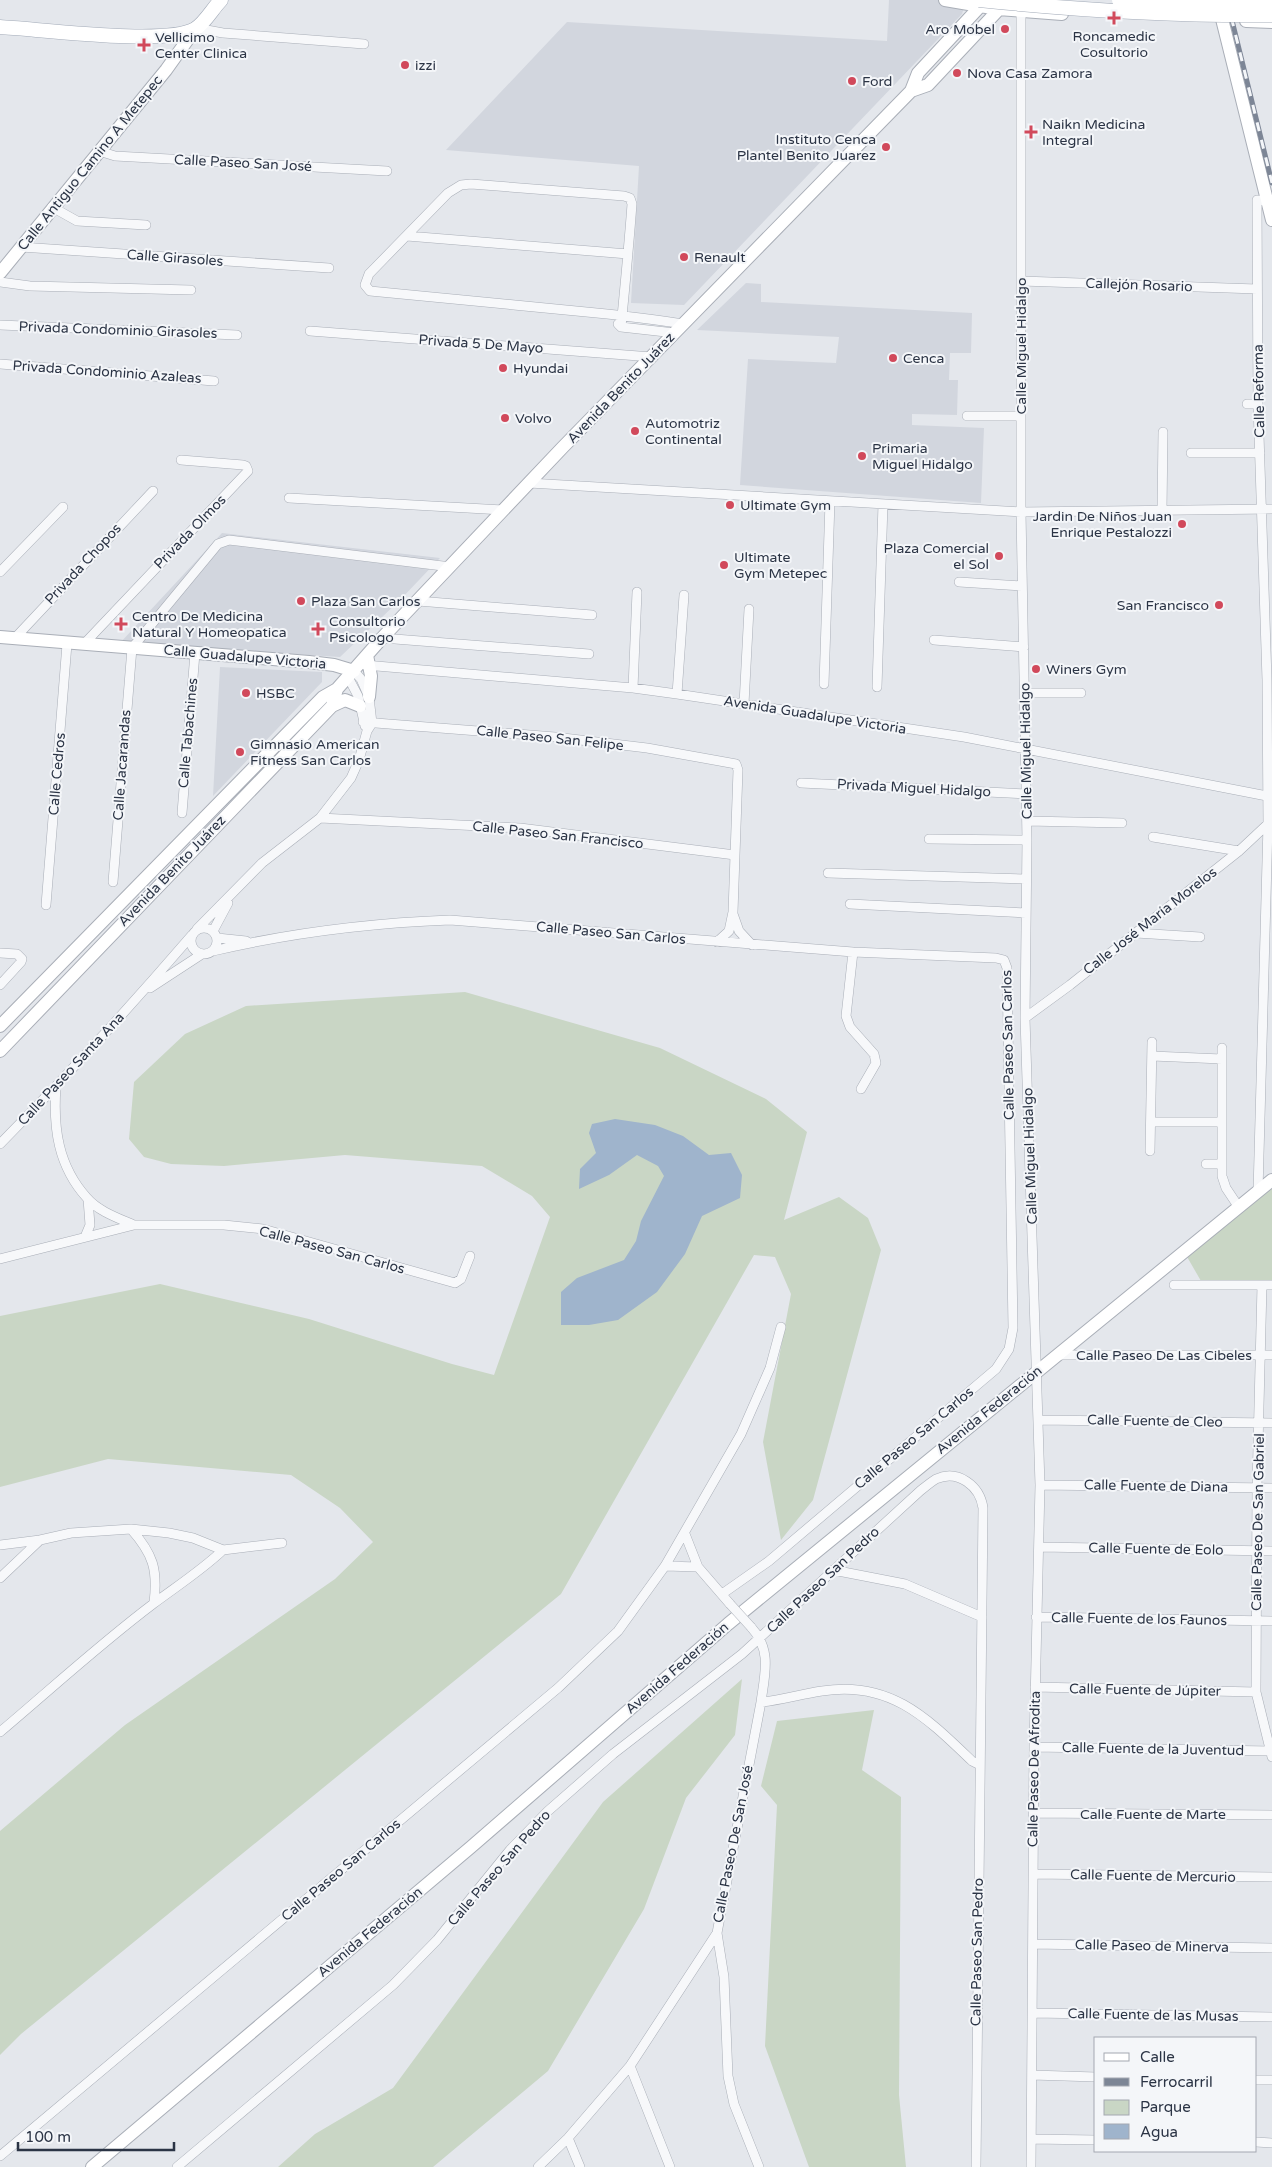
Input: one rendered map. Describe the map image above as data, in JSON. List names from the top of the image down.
{
  "streets": {
    "main road": [
      "Calle Antiguo Camino A Metepec",
      "Avenida Benito Juárez",
      "Calle Guadalupe Victoria",
      "Avenida Federación"
    ],
    "street": [
      "Calle Paseo San José",
      "Calle Girasoles",
      "Callejón Rosario",
      "Privada Condominio Girasoles",
      "Privada 5 De Mayo",
      "Calle Miguel Hidalgo",
      "Privada Condominio Azaleas",
      "Calle Reforma",
      "Privada Olmos",
      "Privada Chopos",
      "Avenida Guadalupe Victoria",
      "Calle Tabachines",
      "Calle Paseo San Felipe",
      "Calle Jacarandas",
      "Calle Cedros",
      "Privada Miguel Hidalgo",
      "Calle Paseo San Francisco",
      "Calle José María Morelos",
      "Calle Paseo San Carlos",
      "Calle Paseo Santa Ana",
      "Calle Paseo De Las Cibeles",
      "Calle Fuente de Cleo",
      "Calle Fuente de Diana",
      "Calle Paseo De San Gabriel",
      "Calle Fuente de Eolo",
      "Calle Paseo San Pedro",
      "Calle Fuente de los Faunos",
      "Calle Fuente de Júpiter",
      "Calle Fuente de la Juventud",
      "Calle Paseo De Afrodita",
      "Calle Fuente de Marte",
      "Calle Paseo De San José",
      "Calle Fuente de Mercurio",
      "Calle Paseo de Minerva",
      "Calle Fuente de las Musas"
    ]
  },
  "crossings": [
    ["Calle Antiguo Camino A Metepec", "Calle Paseo San José"],
    ["Calle Antiguo Camino A Metepec", "Calle Girasoles"],
    ["Callejón Rosario", "Calle Miguel Hidalgo"],
    ["Callejón Rosario", "Calle Reforma"],
    ["Privada 5 De Mayo", "Avenida Benito Juárez"],
    ["Calle Miguel Hidalgo", "Avenida Guadalupe Victoria"],
    ["Calle Miguel Hidalgo", "Privada Miguel Hidalgo"],
    ["Calle Miguel Hidalgo", "Calle José María Morelos"],
    ["Calle Miguel Hidalgo", "Avenida Federación"],
    ["Calle Miguel Hidalgo", "Calle Paseo De Afrodita"],
    ["Avenida Benito Juárez", "Calle Guadalupe Victoria"],
    ["Avenida Benito Juárez", "Avenida Guadalupe Victoria"],
    ["Avenida Benito Juárez", "Calle Paseo Santa Ana"],
    ["Calle Reforma", "Avenida Guadalupe Victoria"],
    ["Calle Reforma", "Calle José María Morelos"],
    ["Calle Reforma", "Avenida Federación"],
    ["Privada Olmos", "Calle Guadalupe Victoria"],
    ["Privada Chopos", "Calle Guadalupe Victoria"],
    ["Calle Guadalupe Victoria", "Avenida Guadalupe Victoria"],
    ["Calle Guadalupe Victoria", "Calle Tabachines"],
    ["Calle Guadalupe Victoria", "Calle Jacarandas"],
    ["Calle Guadalupe Victoria", "Calle Cedros"],
    ["Calle Guadalupe Victoria", "Calle Paseo Santa Ana"],
    ["Avenida Guadalupe Victoria", "Calle Paseo Santa Ana"],
    ["Calle Paseo San Felipe", "Calle Paseo San Francisco"],
    ["Calle Paseo San Felipe", "Calle Paseo Santa Ana"],
    ["Calle Paseo San Francisco", "Calle Paseo Santa Ana"],
    ["Calle Paseo San Carlos", "Calle Paseo Santa Ana"],
    ["Calle Paseo De Las Cibeles", "Avenida Federación"],
    ["Calle Paseo De Las Cibeles", "Calle Paseo De San Gabriel"],
    ["Avenida Federación", "Calle Paseo De Afrodita"],
    ["Calle Fuente de Cleo", "Calle Paseo De San Gabriel"],
    ["Calle Fuente de Cleo", "Calle Paseo De Afrodita"],
    ["Calle Fuente de Diana", "Calle Paseo De San Gabriel"],
    ["Calle Fuente de Diana", "Calle Paseo De Afrodita"],
    ["Calle Paseo De San Gabriel", "Calle Fuente de Eolo"],
    ["Calle Paseo De San Gabriel", "Calle Fuente de los Faunos"],
    ["Calle Paseo De San Gabriel", "Calle Fuente de Júpiter"],
    ["Calle Paseo De San Gabriel", "Calle Fuente de la Juventud"],
    ["Calle Fuente de Eolo", "Calle Paseo De Afrodita"],
    ["Calle Paseo San Pedro", "Calle Paseo De San José"],
    ["Calle Fuente de los Faunos", "Calle Paseo De Afrodita"],
    ["Calle Fuente de Júpiter", "Calle Paseo De Afrodita"],
    ["Calle Fuente de la Juventud", "Calle Paseo De Afrodita"],
    ["Calle Paseo De Afrodita", "Calle Fuente de Marte"],
    ["Calle Paseo De Afrodita", "Calle Fuente de Mercurio"],
    ["Calle Paseo De Afrodita", "Calle Paseo de Minerva"],
    ["Calle Paseo De Afrodita", "Calle Fuente de las Musas"]
  ],
  "places": {
    "health": [
      "Roncamedic Cosultorio",
      "Vellicimo Center Clinica",
      "Naikn Medicina Integral",
      "Centro De Medicina Natural Y Homeopatica",
      "Consultorio Psicologo"
    ],
    "other": [
      "Aro Mobel",
      "izzi",
      "Nova Casa Zamora",
      "Ford",
      "Instituto Cenca Plantel Benito Juarez",
      "Renault",
      "Cenca",
      "Hyundai",
      "Volvo",
      "Automotriz Continental",
      "Primaria Miguel Hidalgo",
      "Ultimate Gym",
      "Jardin De Niños Juan Enrique Pestalozzi",
      "Plaza Comercial el Sol",
      "Ultimate Gym Metepec",
      "Plaza San Carlos",
      "San Francisco",
      "Winers Gym",
      "HSBC",
      "Gimnasio American Fitness San Carlos"
    ]
  },
  "legend": [
    "Calle",
    "Ferrocarril",
    "Parque",
    "Agua"
  ],
  "scale_bar": "100 m"
}
